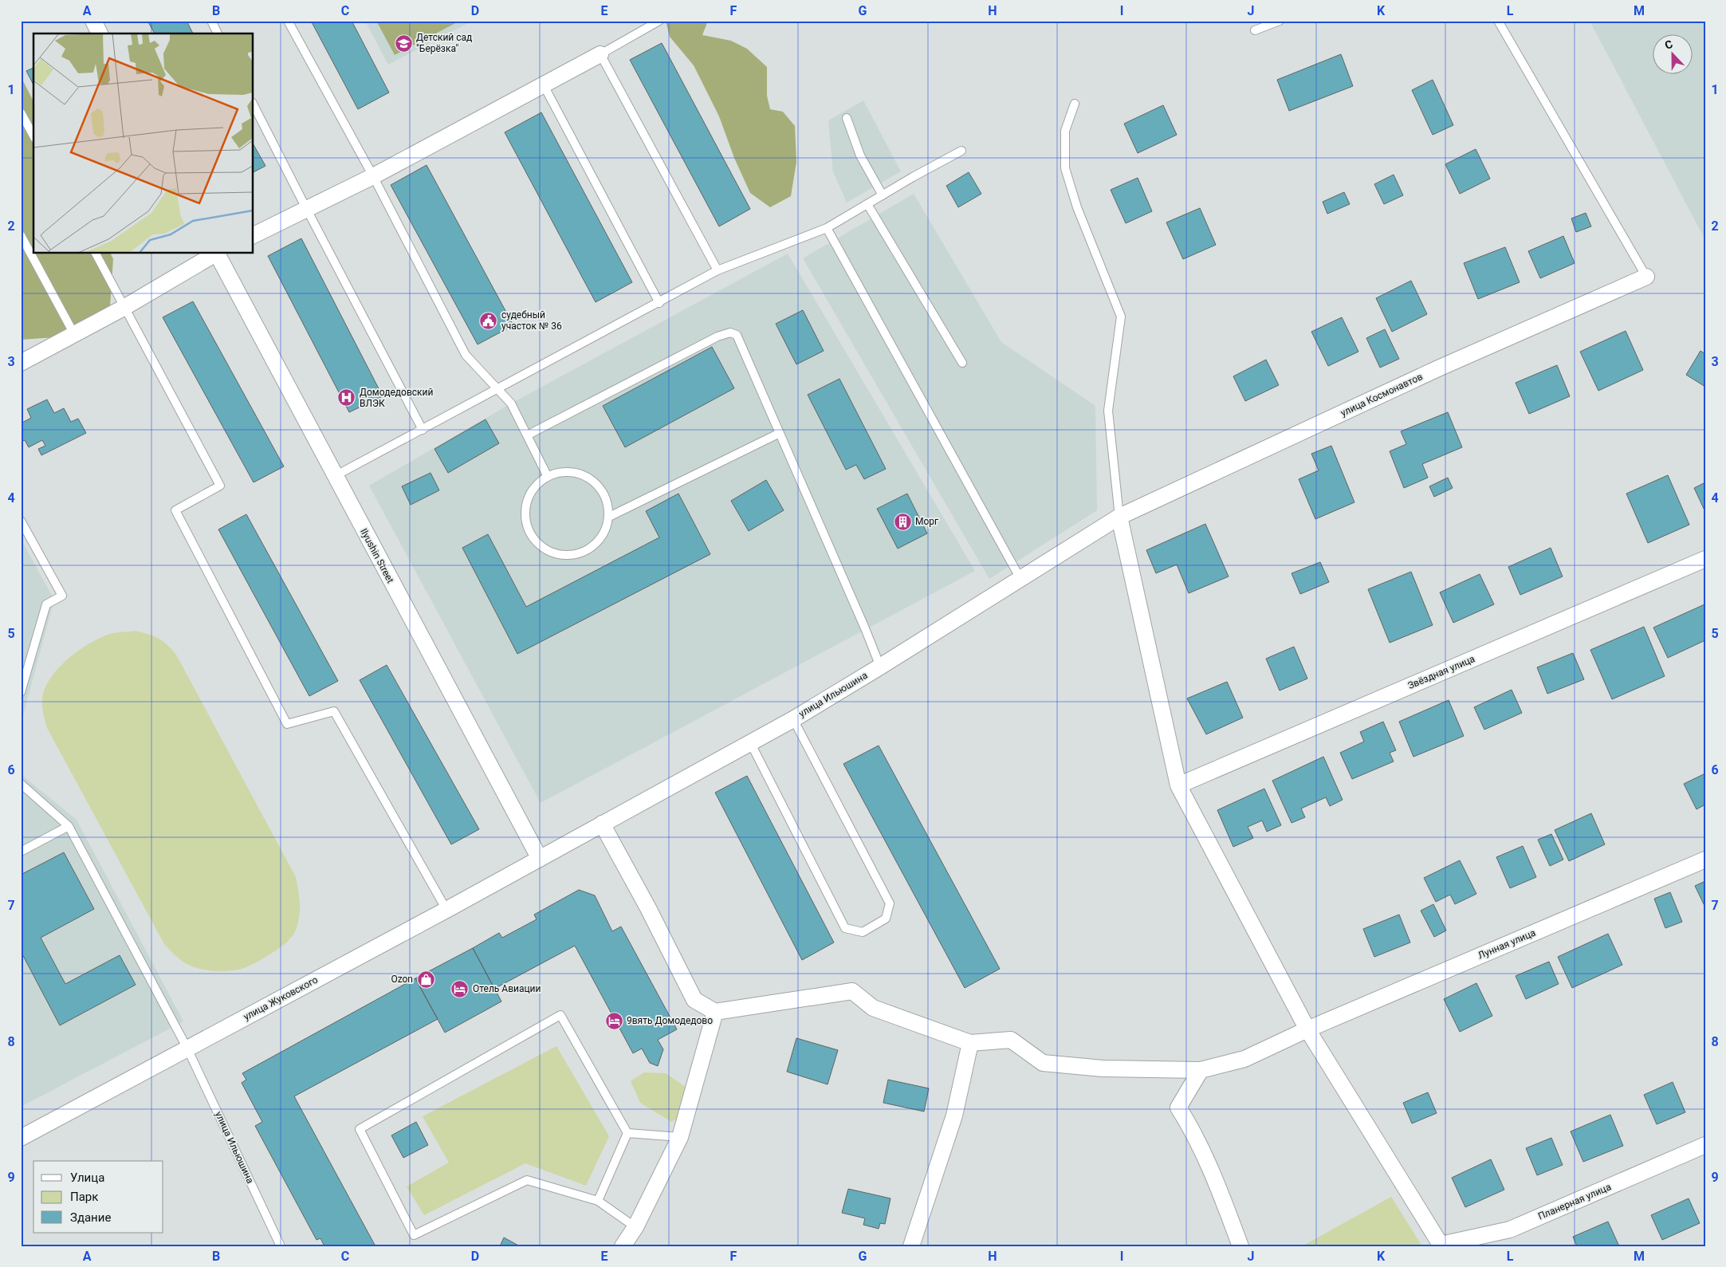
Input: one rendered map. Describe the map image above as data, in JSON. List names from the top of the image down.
{
  "streets": {
    "street": [
      "улица Космонавтов",
      "Ilyushin Street",
      "Звёздная улица",
      "улица Ильюшина",
      "Лунная улица",
      "улица Жуковского",
      "Планерная улица"
    ]
  },
  "crossings": [
    ["улица Космонавтов", "улица Ильюшина"],
    ["Ilyushin Street", "улица Ильюшина"],
    ["Ilyushin Street", "улица Жуковского"],
    ["улица Ильюшина", "улица Жуковского"]
  ],
  "places": {
    "school or university": ["Детский сад \"Берёзка\""],
    "public building": ["судебный участок № 36"],
    "hospital": ["Домодедовский ВЛЭК"],
    "building": ["Морг"],
    "shop": ["Ozon"],
    "hotel": ["Отель Авиации", "9вять Домодедово"]
  },
  "legend": ["Улица", "Парк", "Здание"],
  "north": "top",
  "grid": {
    "columns": [
      "A",
      "B",
      "C",
      "D",
      "E",
      "F",
      "G",
      "H",
      "I",
      "J",
      "K",
      "L",
      "M"
    ],
    "rows": [
      "1",
      "2",
      "3",
      "4",
      "5",
      "6",
      "7",
      "8",
      "9"
    ]
  }
}
